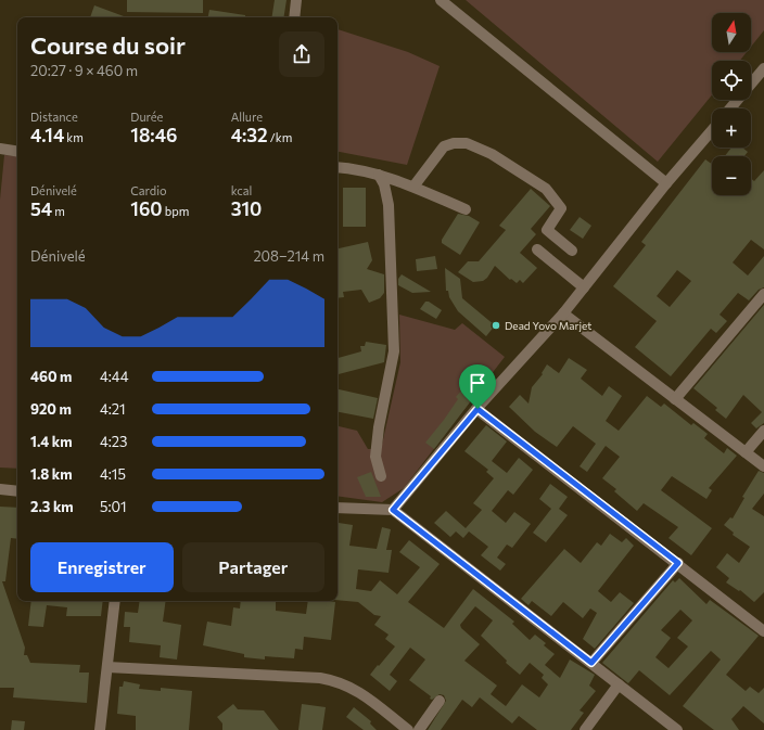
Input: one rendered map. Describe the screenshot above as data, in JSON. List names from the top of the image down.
{
  "places": ["Dead Yovo Marjet"],
  "north": "top",
  "page": {
    "map_buttons": ["+", "−"],
    "heading": ["Course du soir", "20:27 · 9 × 460 m"],
    "stats": [
      ["Distance", "4.14 km"],
      ["Durée", "18:46"],
      ["Allure", "4:32 /km"],
      ["Dénivelé", "54 m"],
      ["Cardio", "160 bpm"],
      ["kcal", "310"]
    ],
    "chart": ["Dénivelé", "208–214 m"],
    "list": [
      {
        "name": "460 m",
        "note": "4:44"
      },
      {
        "name": "920 m",
        "note": "4:21"
      },
      {
        "name": "1.4 km",
        "note": "4:23"
      },
      {
        "name": "1.8 km",
        "note": "4:15"
      },
      {
        "name": "2.3 km",
        "note": "5:01"
      }
    ],
    "buttons": ["Enregistrer", "Partager"]
  }
}
